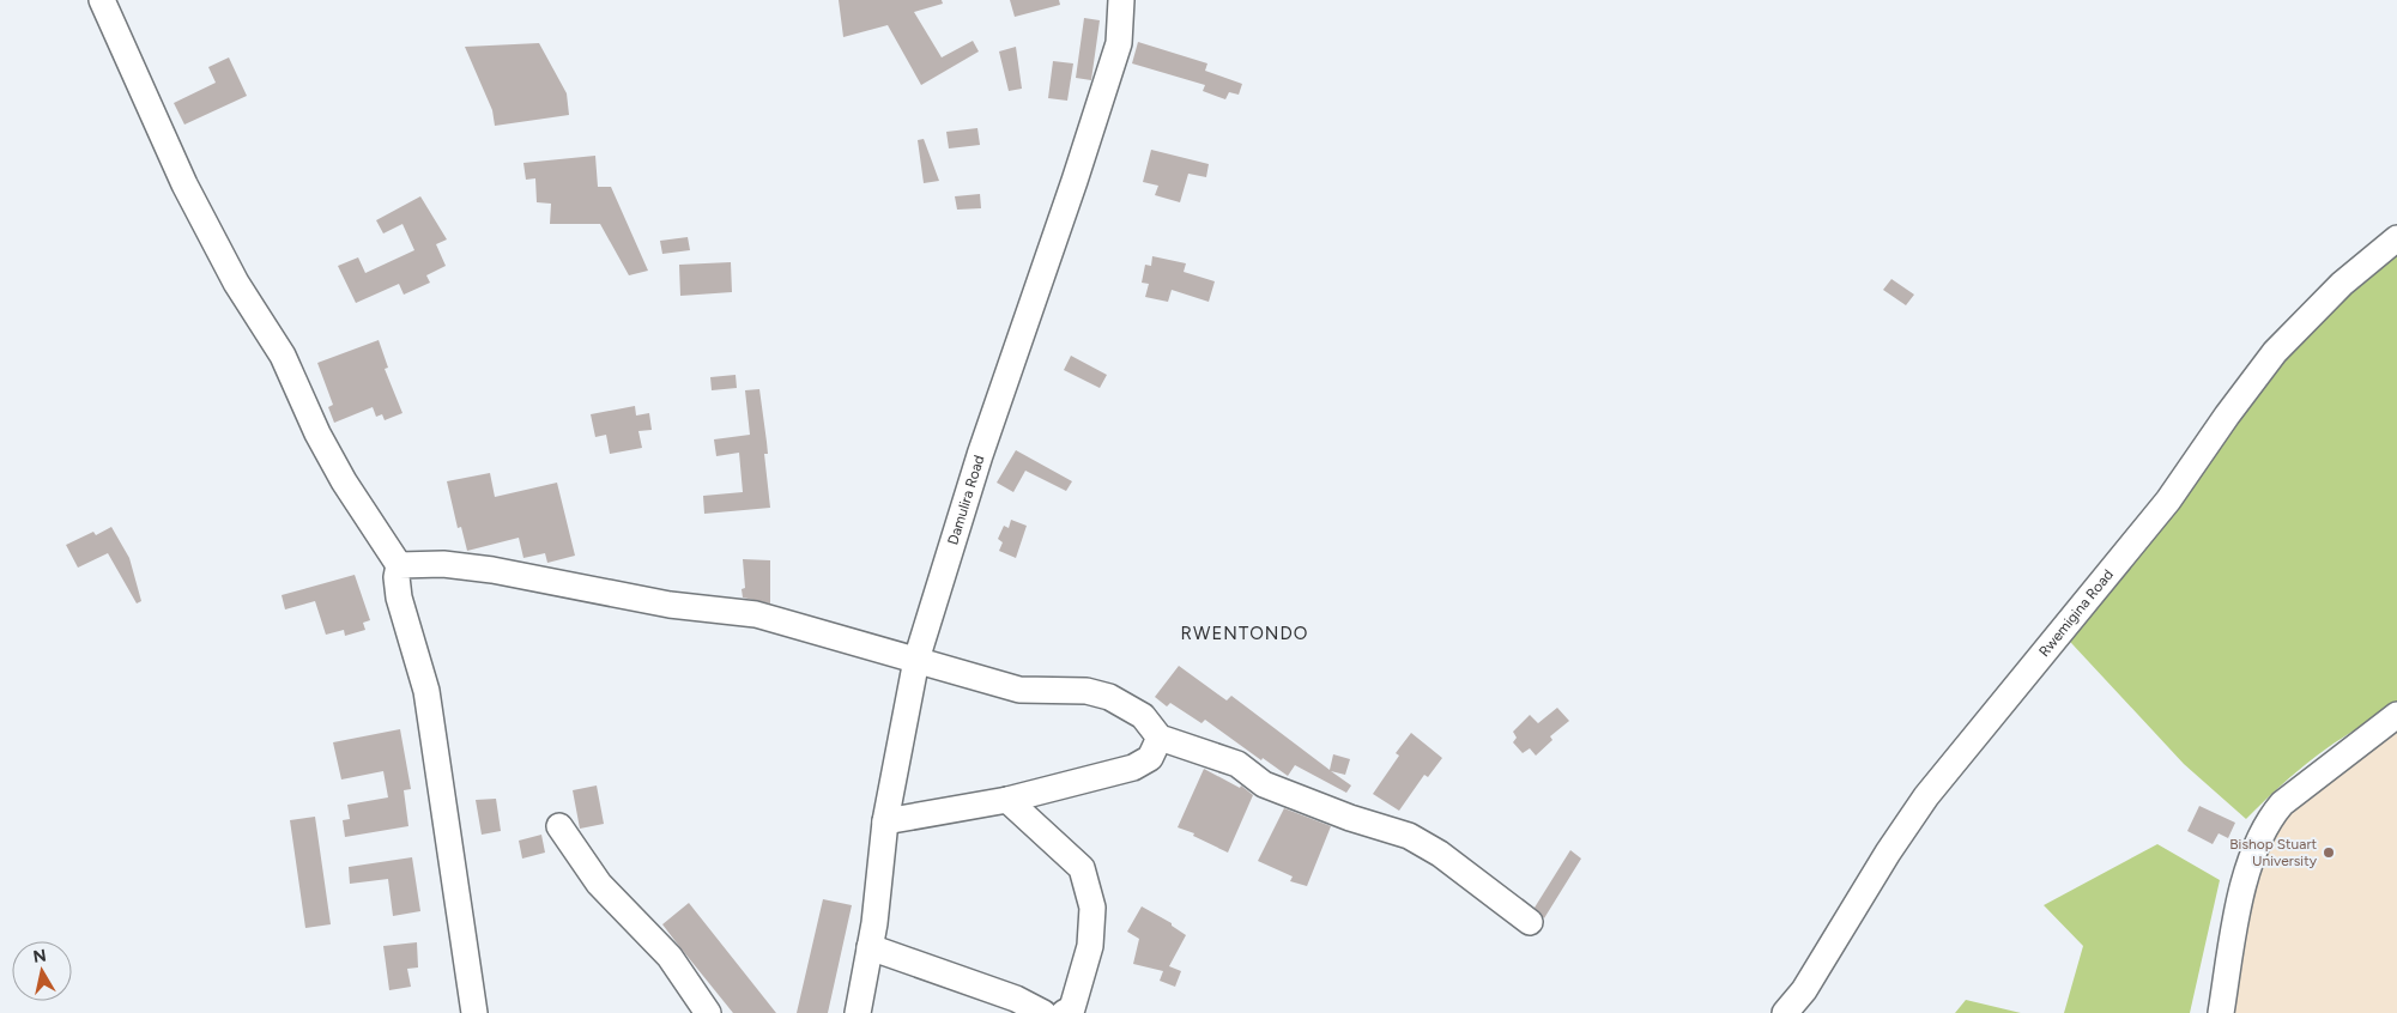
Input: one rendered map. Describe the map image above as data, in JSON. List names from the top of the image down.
{
  "streets": {
    "street": ["Damulira Road", "Rwemigina Road"]
  },
  "districts": ["RWENTONDO"],
  "places": ["Bishop Stuart University"],
  "north": "top"
}
